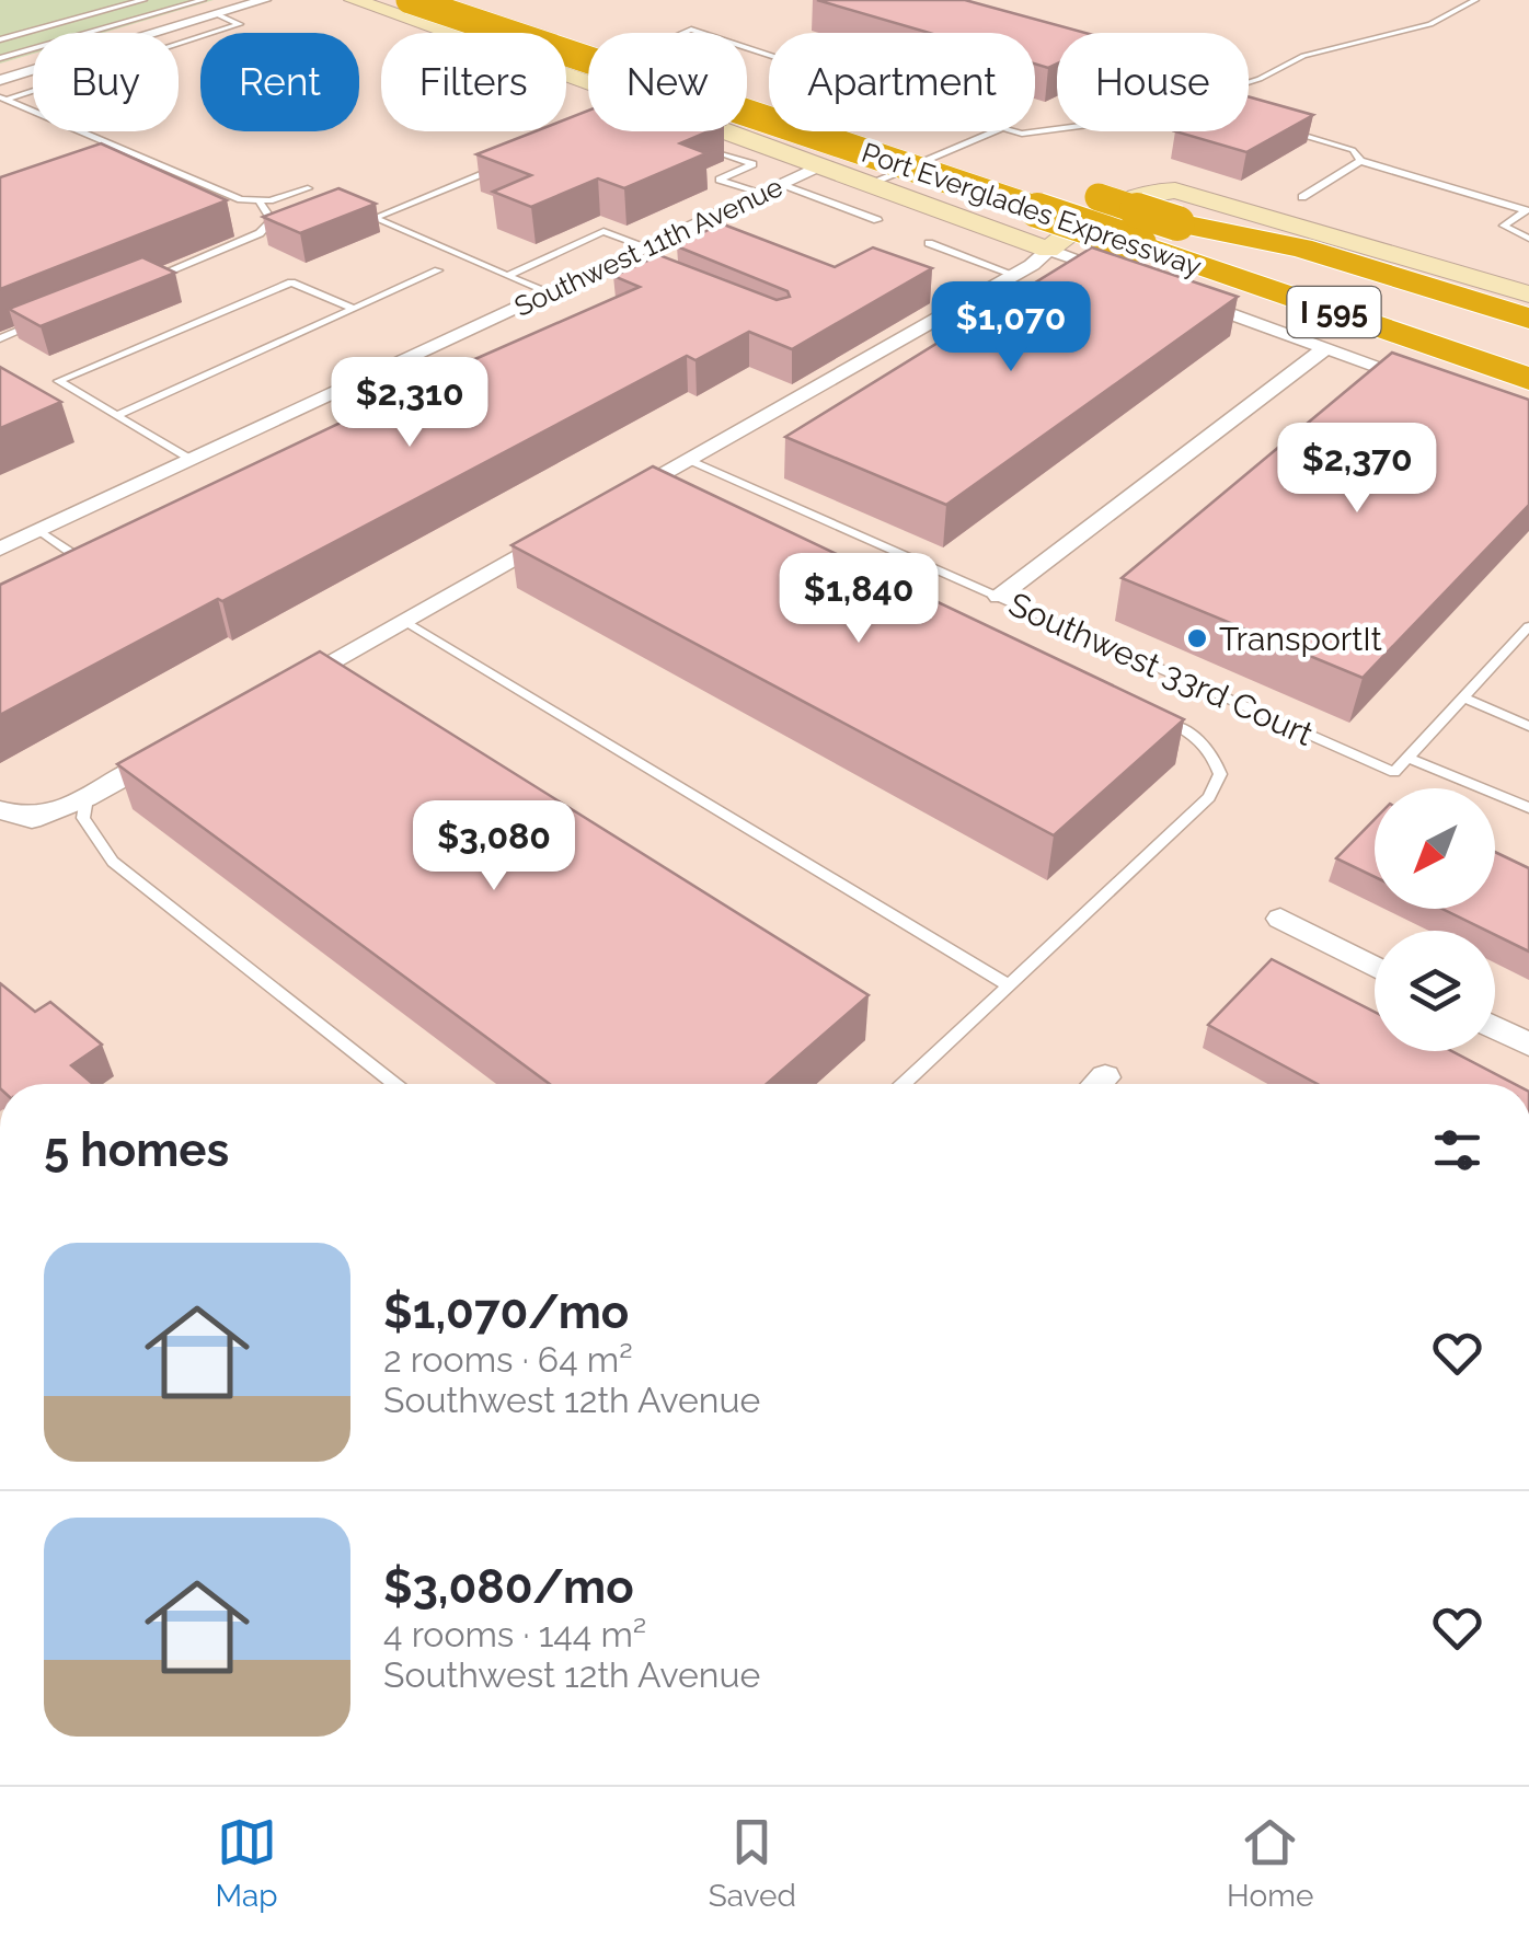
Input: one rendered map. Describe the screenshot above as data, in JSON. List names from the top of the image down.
{
  "streets": {
    "highway": ["Port Everglades Expressway", "I 595"],
    "street": ["Southwest 11th Avenue"],
    "lane": ["Southwest 33rd Court"]
  },
  "places": ["TransportIt"],
  "north": "bottom left",
  "page": {
    "chip": [
      "Buy",
      "Rent",
      "Filters",
      "New",
      "Apartment",
      "House"
    ],
    "price": [
      "$1,070",
      "$2,310",
      "$2,370",
      "$1,840",
      "$3,080"
    ],
    "heading": "5 homes",
    "list": [
      {
        "name": "$1,070/mo",
        "note": "2 rooms · 64 m² · Southwest 12th Avenue"
      },
      {
        "name": "$3,080/mo",
        "note": "4 rooms · 144 m² · Southwest 12th Avenue"
      }
    ],
    "tabs": ["Map", "Saved", "Home"]
  }
}
